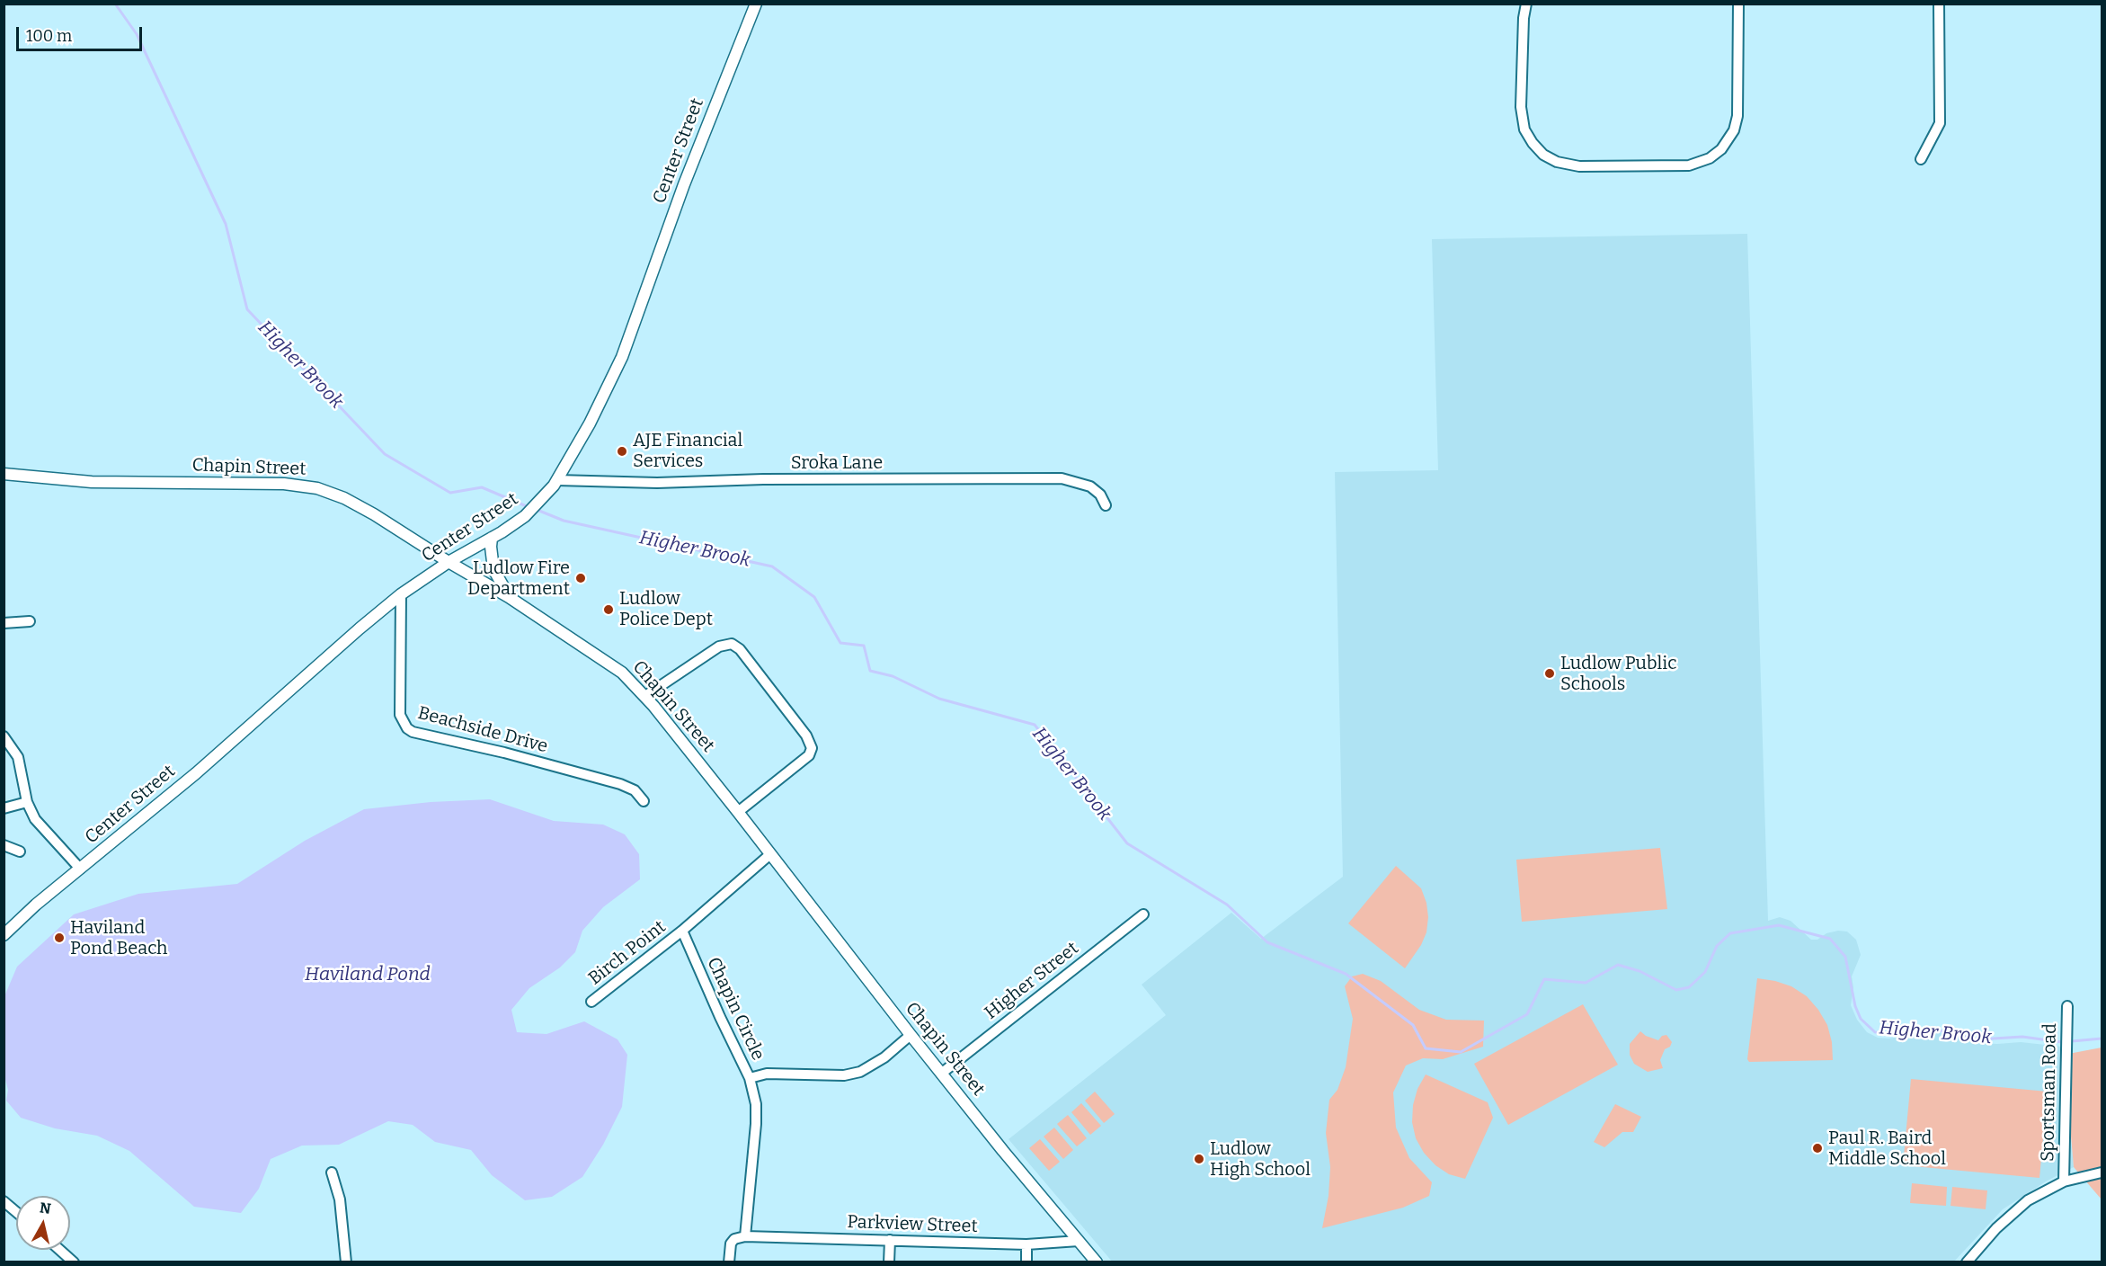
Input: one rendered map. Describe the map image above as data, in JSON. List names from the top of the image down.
{
  "streets": {
    "main road": ["Center Street", "Chapin Street"],
    "street": [
      "Sroka Lane",
      "Beachside Drive",
      "Birch Point",
      "Higher Street",
      "Chapin Circle",
      "Sportsman Road",
      "Parkview Street"
    ]
  },
  "crossings": [
    ["Center Street", "Sroka Lane"],
    ["Center Street", "Chapin Street"],
    ["Center Street", "Beachside Drive"],
    ["Chapin Street", "Higher Street"],
    ["Chapin Street", "Chapin Circle"],
    ["Chapin Street", "Parkview Street"],
    ["Birch Point", "Chapin Circle"]
  ],
  "water": ["Higher Brook", "Haviland Pond"],
  "places": [
    "AJE Financial Services",
    "Ludlow Fire Department",
    "Ludlow Police Dept",
    "Ludlow Public Schools",
    "Haviland Pond Beach",
    "Paul R. Baird Middle School",
    "Ludlow High School"
  ],
  "scale_bar": "100 m",
  "north": "top"
}
